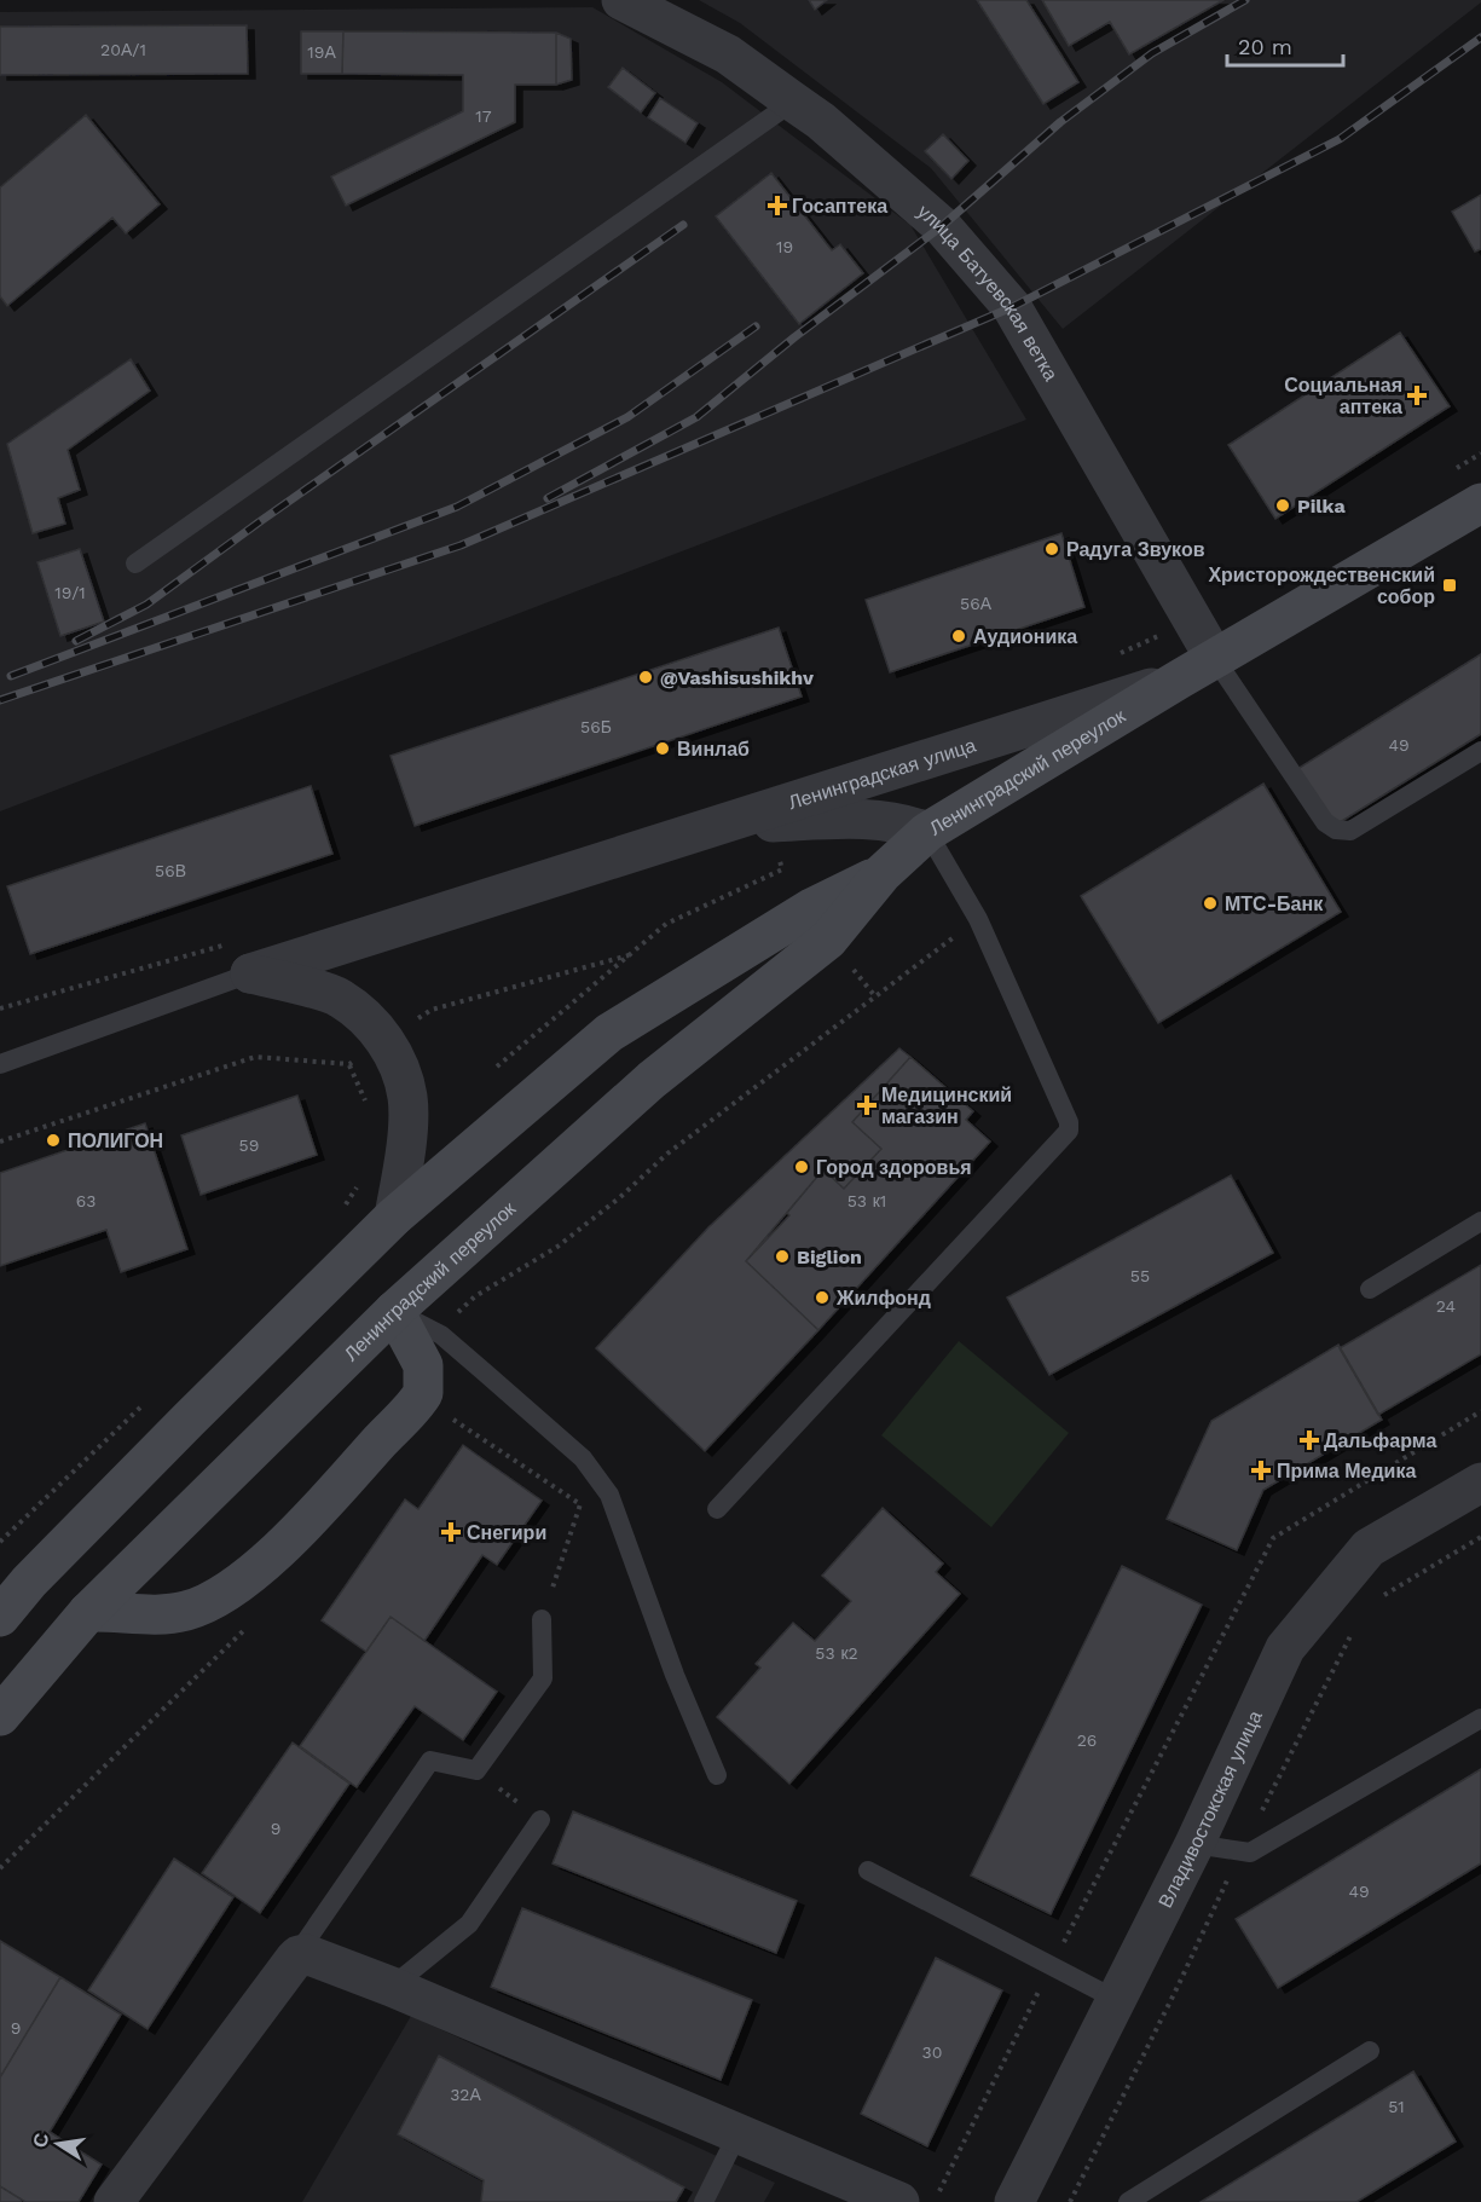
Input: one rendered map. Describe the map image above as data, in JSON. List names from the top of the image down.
{
  "streets": {
    "main road": ["Ленинградский переулок", "Ленинградская улица"],
    "street": ["улица Батуевская ветка", "Владивостокская улица"]
  },
  "crossings": [
    ["улица Батуевская ветка", "Ленинградская улица"],
    ["Ленинградский переулок", "Ленинградская улица"]
  ],
  "places": {
    "health": [
      "Госаптека",
      "Социальная аптека",
      "Медицинский магазин",
      "Дальфарма",
      "Прима Медика",
      "Снегири"
    ],
    "other": [
      "Pilka",
      "Радуга Звуков",
      "Аудионика",
      "@Vashisushikhv",
      "Винлаб",
      "МТС-Банк",
      "ПОЛИГОН",
      "Город здоровья",
      "Biglion",
      "Жилфонд"
    ],
    "transit": ["Христорождественский собор"]
  },
  "house_numbers": [
    "20А/1",
    "19А",
    "17",
    "19",
    "19/1",
    "56А",
    "56Б",
    "49",
    "56В",
    "59",
    "63",
    "53 к1",
    "55",
    "24",
    "53 к2",
    "26",
    "9",
    "49",
    "9",
    "30",
    "32А",
    "51"
  ],
  "scale_bar": "20 m",
  "north": "left"
}
